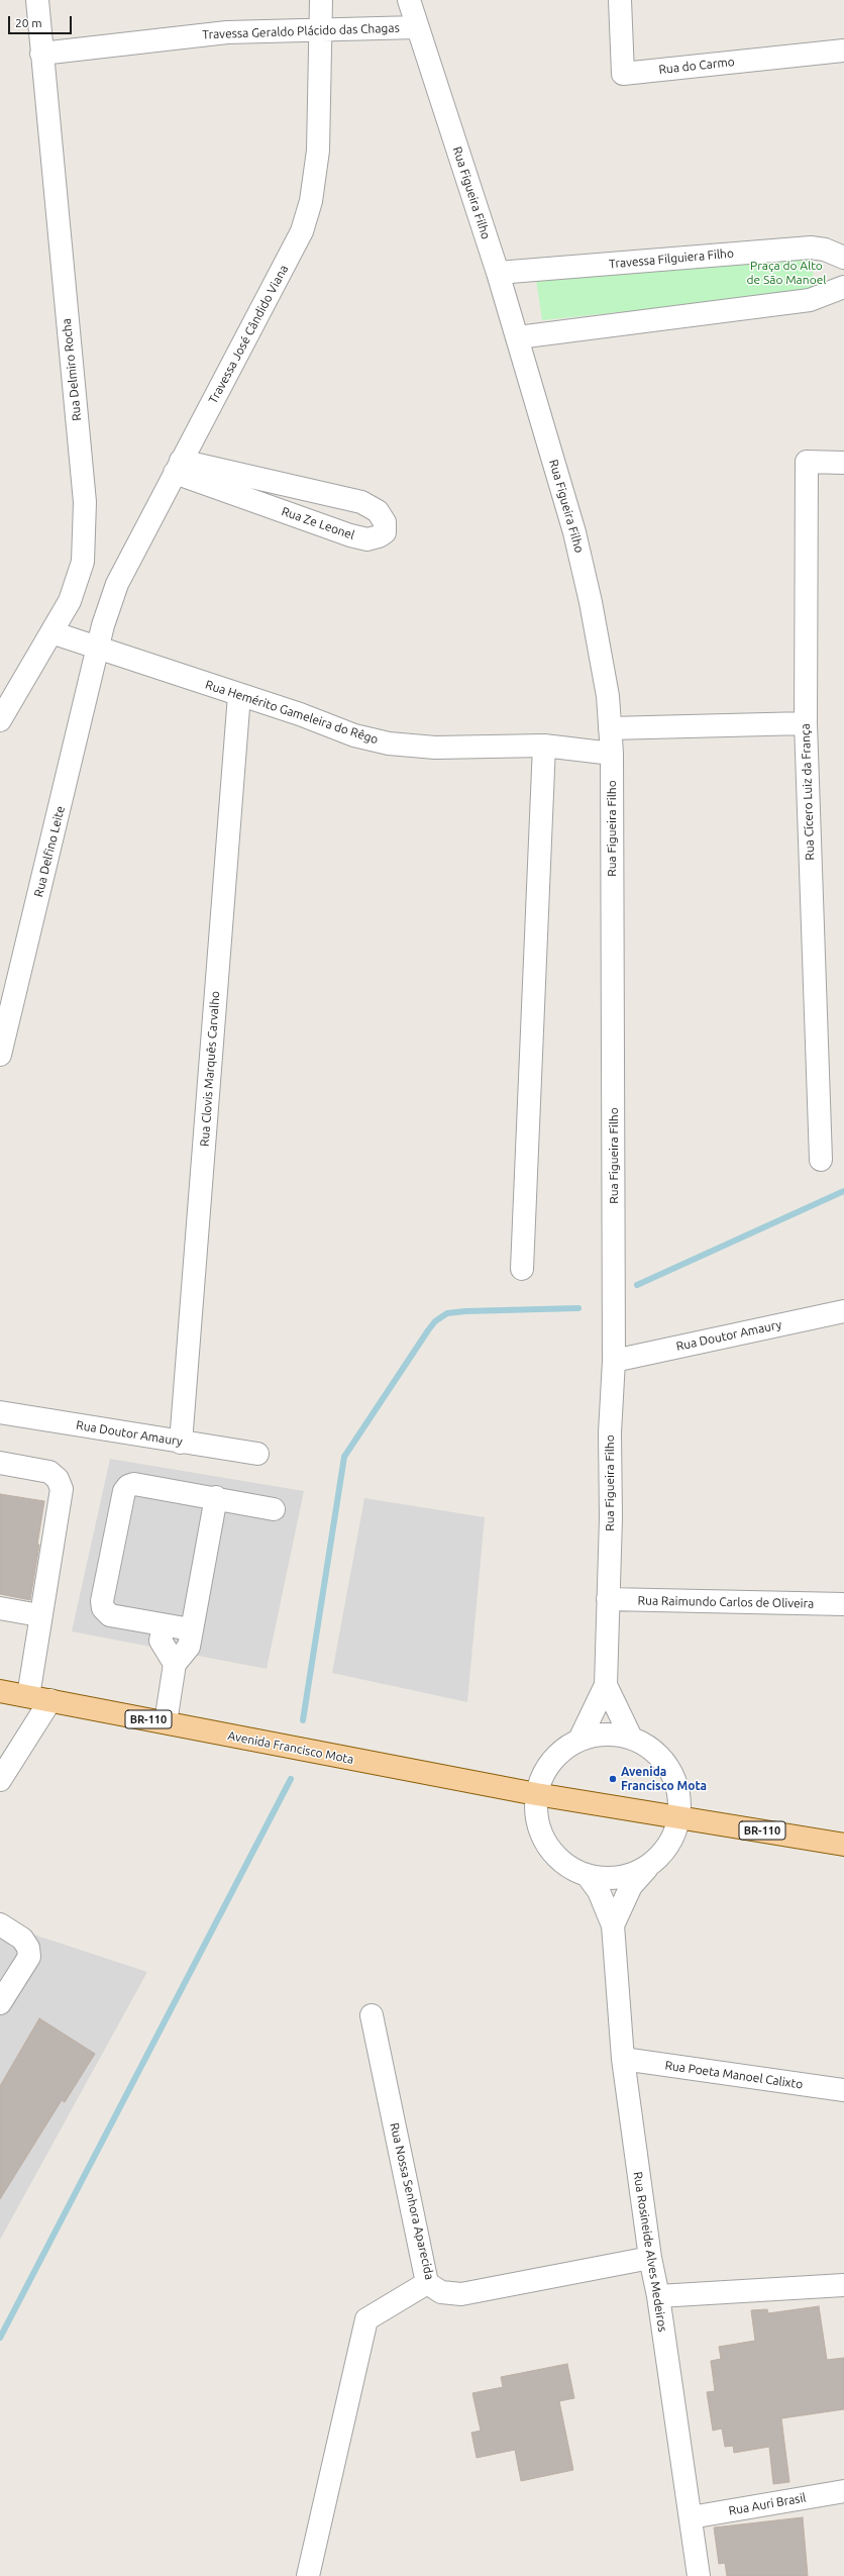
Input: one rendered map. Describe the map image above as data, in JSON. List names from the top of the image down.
{
  "streets": {
    "main road": ["BR-110", "Avenida Francisco Mota"],
    "street": [
      "Travessa Geraldo Plácido das Chagas",
      "Rua do Carmo",
      "Rua Figueira Filho",
      "Travessa Filguiera Filho",
      "Travessa José Cândido Viana",
      "Rua Delmiro Rocha",
      "Rua Ze Leonel",
      "Rua Hemérito Gameleira do Rêgo",
      "Rua Cícero Luiz da França",
      "Rua Delfino Leite",
      "Rua Clovis Marquês Carvalho",
      "Rua Doutor Amaury",
      "Rua Raimundo Carlos de Oliveira",
      "Rua Poeta Manoel Calixto",
      "Rua Nossa Senhora Aparecida",
      "Rua Rosineide Alves Medeiros",
      "Rua Auri Brasil"
    ]
  },
  "crossings": [
    ["Travessa Geraldo Plácido das Chagas", "Rua Figueira Filho"],
    ["Travessa Geraldo Plácido das Chagas", "Travessa José Cândido Viana"],
    ["Travessa Geraldo Plácido das Chagas", "Rua Delmiro Rocha"],
    ["Rua Figueira Filho", "Travessa Filguiera Filho"],
    ["Rua Figueira Filho", "Rua Hemérito Gameleira do Rêgo"],
    ["Rua Figueira Filho", "Rua Doutor Amaury"],
    ["Rua Figueira Filho", "Rua Raimundo Carlos de Oliveira"],
    ["Travessa José Cândido Viana", "Rua Ze Leonel"],
    ["Travessa José Cândido Viana", "Rua Hemérito Gameleira do Rêgo"],
    ["Travessa José Cândido Viana", "Rua Delfino Leite"],
    ["Rua Delmiro Rocha", "Rua Hemérito Gameleira do Rêgo"],
    ["Rua Hemérito Gameleira do Rêgo", "Rua Delfino Leite"],
    ["Rua Hemérito Gameleira do Rêgo", "Rua Clovis Marquês Carvalho"],
    ["Rua Clovis Marquês Carvalho", "Rua Doutor Amaury"],
    ["Rua Poeta Manoel Calixto", "Rua Rosineide Alves Medeiros"],
    ["Rua Nossa Senhora Aparecida", "Rua Rosineide Alves Medeiros"],
    ["Rua Rosineide Alves Medeiros", "Rua Auri Brasil"]
  ],
  "parks": ["Praça do Alto de São Manoel"],
  "places": ["Avenida Francisco Mota"],
  "scale_bar": "20 m"
}
